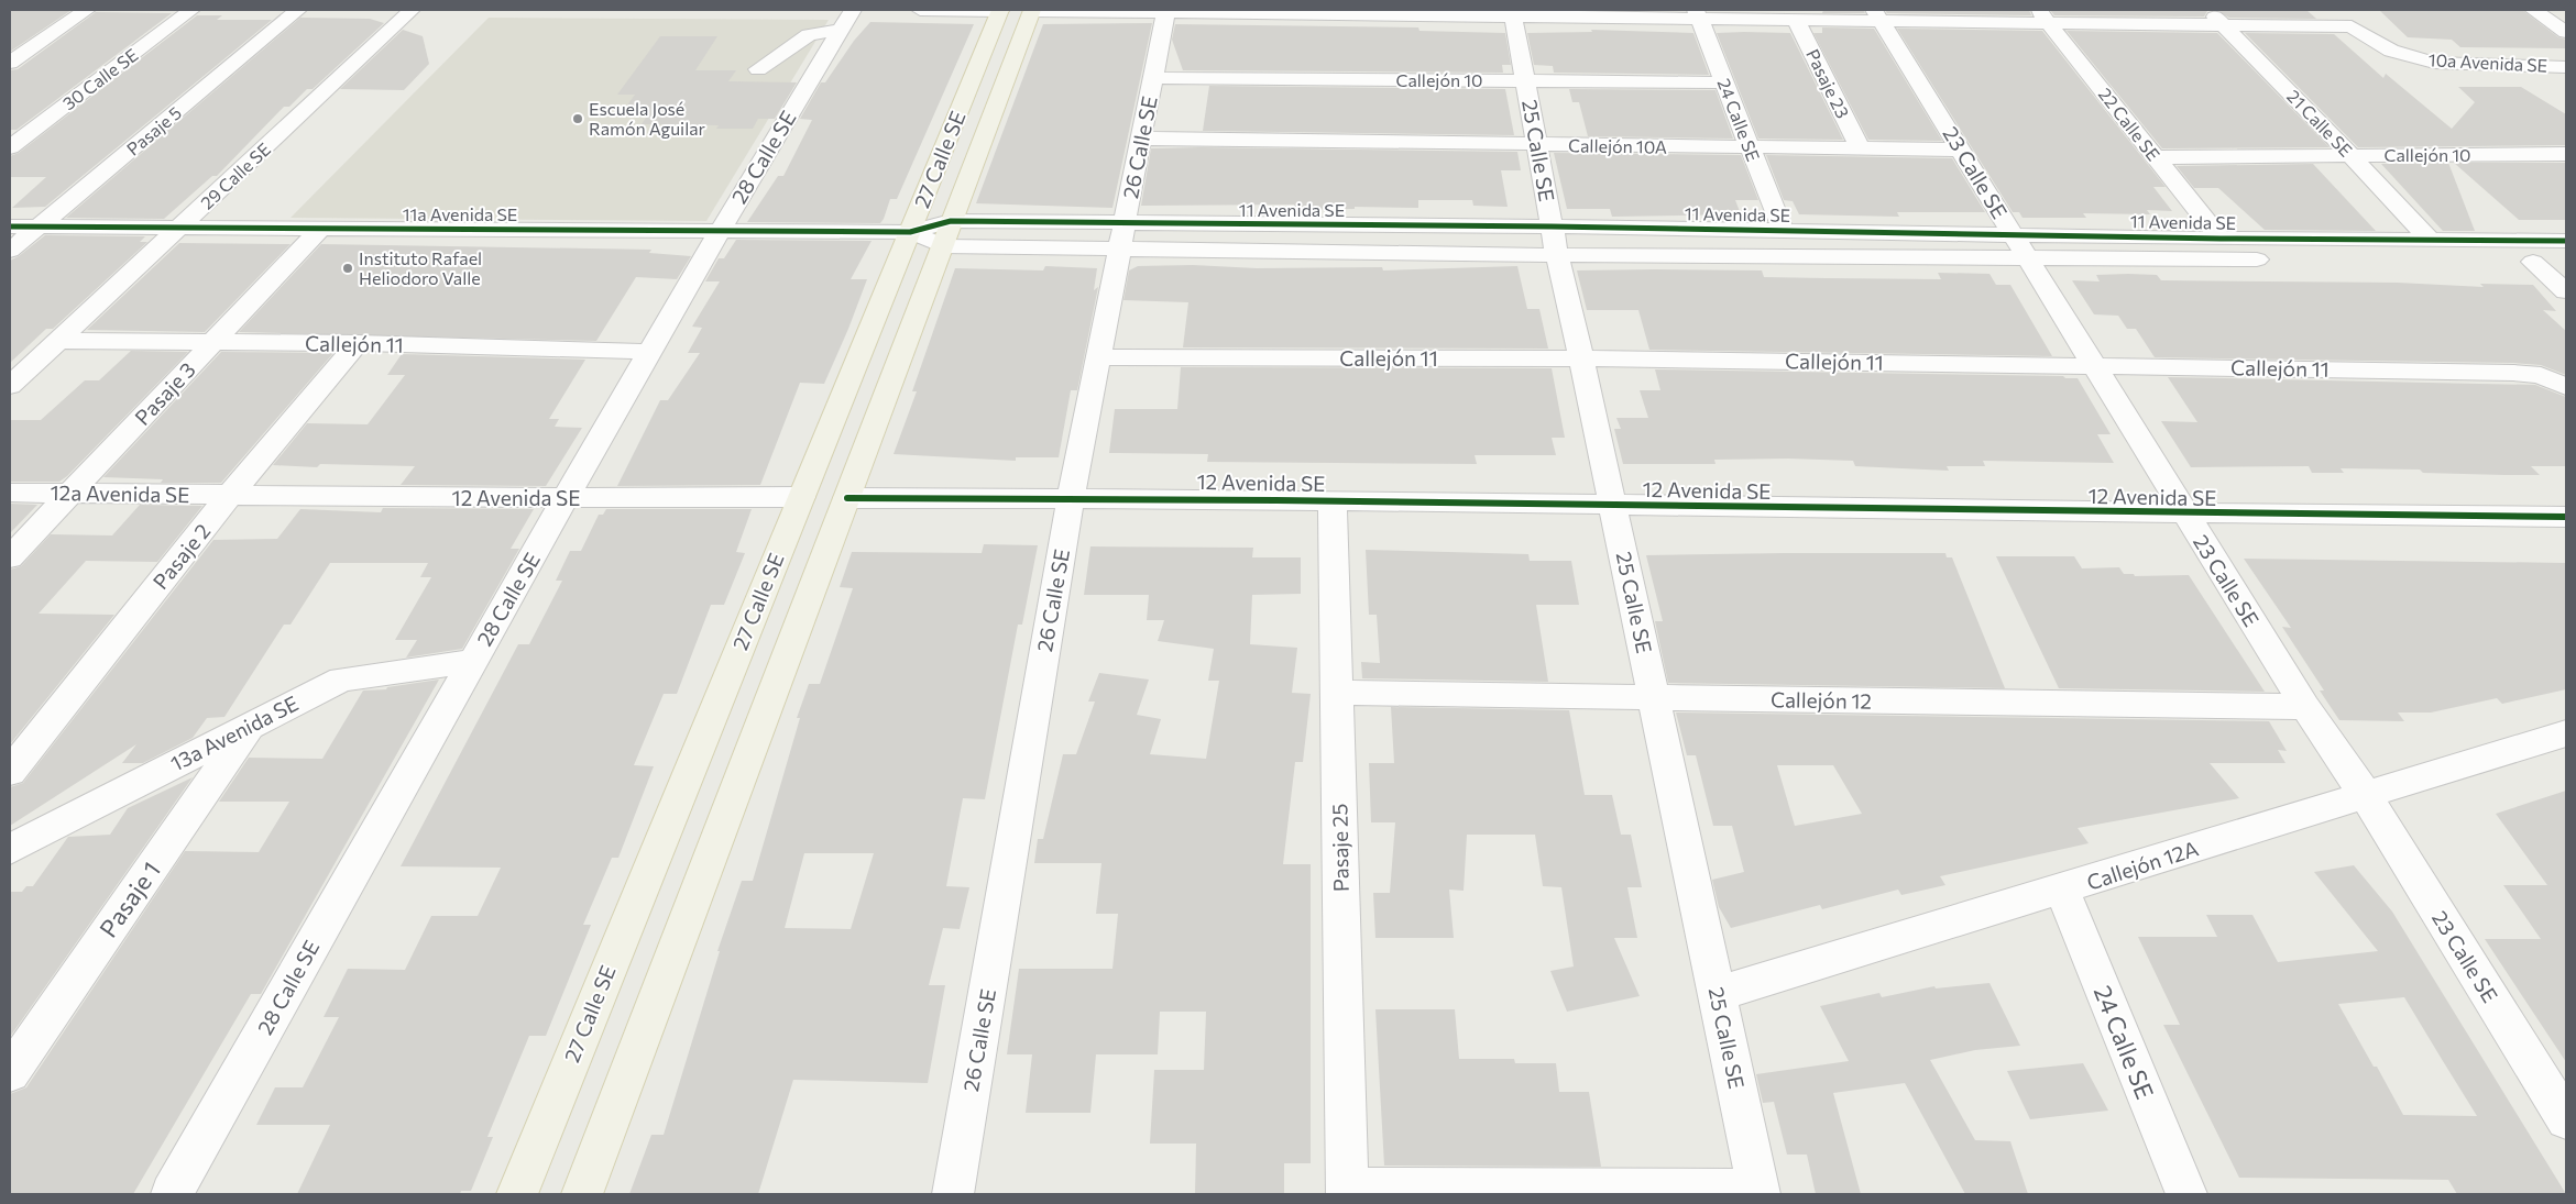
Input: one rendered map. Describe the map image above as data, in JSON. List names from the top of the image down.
{
  "streets": {
    "main road": ["27 Calle SE"],
    "street": [
      "10a Avenida SE",
      "30 Calle SE",
      "Callejón 10",
      "Pasaje 23",
      "24 Calle SE",
      "21 Calle SE",
      "22 Calle SE",
      "Pasaje 5",
      "Callejón 10A",
      "26 Calle SE",
      "25 Calle SE",
      "28 Calle SE",
      "23 Calle SE",
      "29 Calle SE",
      "11 Avenida SE",
      "11a Avenida SE",
      "Callejón 11",
      "Pasaje 3",
      "12 Avenida SE",
      "12a Avenida SE",
      "Pasaje 2",
      "Callejón 12",
      "13a Avenida SE",
      "Pasaje 25",
      "Callejón 12A",
      "Pasaje 1"
    ]
  },
  "crossings": [
    ["10a Avenida SE", "Pasaje 23"],
    ["10a Avenida SE", "24 Calle SE"],
    ["10a Avenida SE", "21 Calle SE"],
    ["10a Avenida SE", "22 Calle SE"],
    ["10a Avenida SE", "26 Calle SE"],
    ["10a Avenida SE", "25 Calle SE"],
    ["10a Avenida SE", "27 Calle SE"],
    ["10a Avenida SE", "23 Calle SE"],
    ["Callejón 10", "24 Calle SE"],
    ["Callejón 10", "21 Calle SE"],
    ["Callejón 10", "22 Calle SE"],
    ["Callejón 10", "26 Calle SE"],
    ["Callejón 10", "25 Calle SE"],
    ["Pasaje 23", "Callejón 10A"],
    ["24 Calle SE", "Callejón 10A"],
    ["24 Calle SE", "11 Avenida SE"],
    ["24 Calle SE", "Callejón 12A"],
    ["21 Calle SE", "11 Avenida SE"],
    ["22 Calle SE", "11 Avenida SE"],
    ["Pasaje 5", "11a Avenida SE"],
    ["Callejón 10A", "26 Calle SE"],
    ["Callejón 10A", "25 Calle SE"],
    ["Callejón 10A", "23 Calle SE"],
    ["26 Calle SE", "11 Avenida SE"],
    ["26 Calle SE", "Callejón 11"],
    ["26 Calle SE", "12 Avenida SE"],
    ["25 Calle SE", "11 Avenida SE"],
    ["25 Calle SE", "Callejón 11"],
    ["25 Calle SE", "12 Avenida SE"],
    ["25 Calle SE", "Callejón 12"],
    ["25 Calle SE", "Callejón 12A"],
    ["28 Calle SE", "11a Avenida SE"],
    ["28 Calle SE", "Callejón 11"],
    ["28 Calle SE", "12 Avenida SE"],
    ["28 Calle SE", "13a Avenida SE"],
    ["27 Calle SE", "11 Avenida SE"],
    ["27 Calle SE", "11a Avenida SE"],
    ["27 Calle SE", "12 Avenida SE"],
    ["23 Calle SE", "11 Avenida SE"],
    ["23 Calle SE", "Callejón 11"],
    ["23 Calle SE", "12 Avenida SE"],
    ["23 Calle SE", "Callejón 12"],
    ["23 Calle SE", "Callejón 12A"],
    ["29 Calle SE", "11a Avenida SE"],
    ["29 Calle SE", "Callejón 11"],
    ["11 Avenida SE", "11a Avenida SE"],
    ["11a Avenida SE", "Pasaje 3"],
    ["Callejón 11", "Pasaje 3"],
    ["Callejón 11", "Pasaje 2"],
    ["Pasaje 3", "12a Avenida SE"],
    ["12 Avenida SE", "12a Avenida SE"],
    ["12 Avenida SE", "Pasaje 2"],
    ["12 Avenida SE", "Pasaje 25"],
    ["12a Avenida SE", "Pasaje 2"],
    ["Callejón 12", "Pasaje 25"],
    ["13a Avenida SE", "Pasaje 1"]
  ],
  "places": ["Escuela José Ramón Aguilar", "Instituto Rafael Heliodoro Valle"]
}
